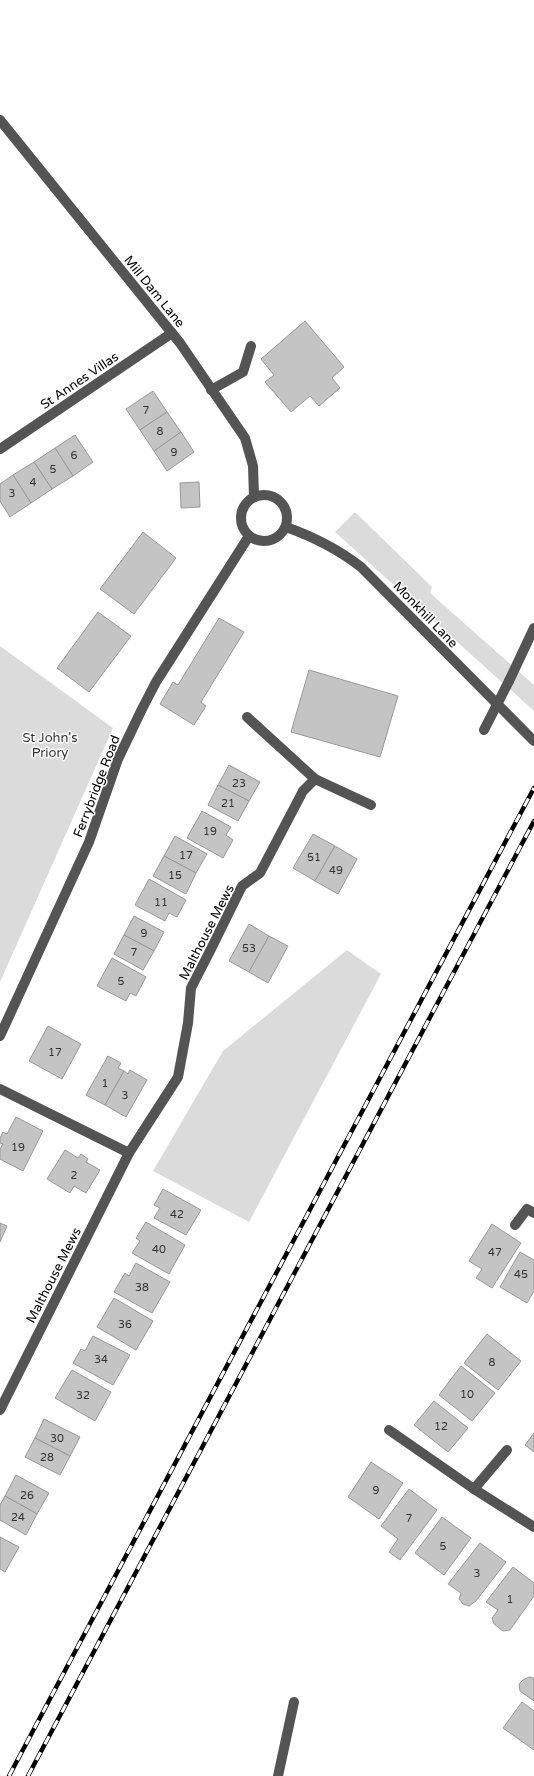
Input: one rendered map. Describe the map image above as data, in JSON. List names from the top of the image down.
{
  "streets": {
    "street": [
      "Mill Dam Lane",
      "St Annes Villas",
      "Monkhill Lane",
      "Ferrybridge Road",
      "Malthouse Mews"
    ]
  },
  "crossings": [
    ["Mill Dam Lane", "St Annes Villas"],
    ["Mill Dam Lane", "Monkhill Lane"],
    ["Mill Dam Lane", "Ferrybridge Road"],
    ["Monkhill Lane", "Ferrybridge Road"]
  ],
  "parks": ["St John's Priory"],
  "house_numbers": [
    "7",
    "8",
    "9",
    "6",
    "5",
    "4",
    "3",
    "23",
    "21",
    "19",
    "17",
    "51",
    "49",
    "15",
    "11",
    "9",
    "53",
    "7",
    "5",
    "17",
    "1",
    "3",
    "19",
    "2",
    "42",
    "40",
    "47",
    "45",
    "38",
    "36",
    "34",
    "8",
    "10",
    "32",
    "12",
    "30",
    "28",
    "9",
    "26",
    "24",
    "7",
    "5",
    "3",
    "1"
  ]
}
